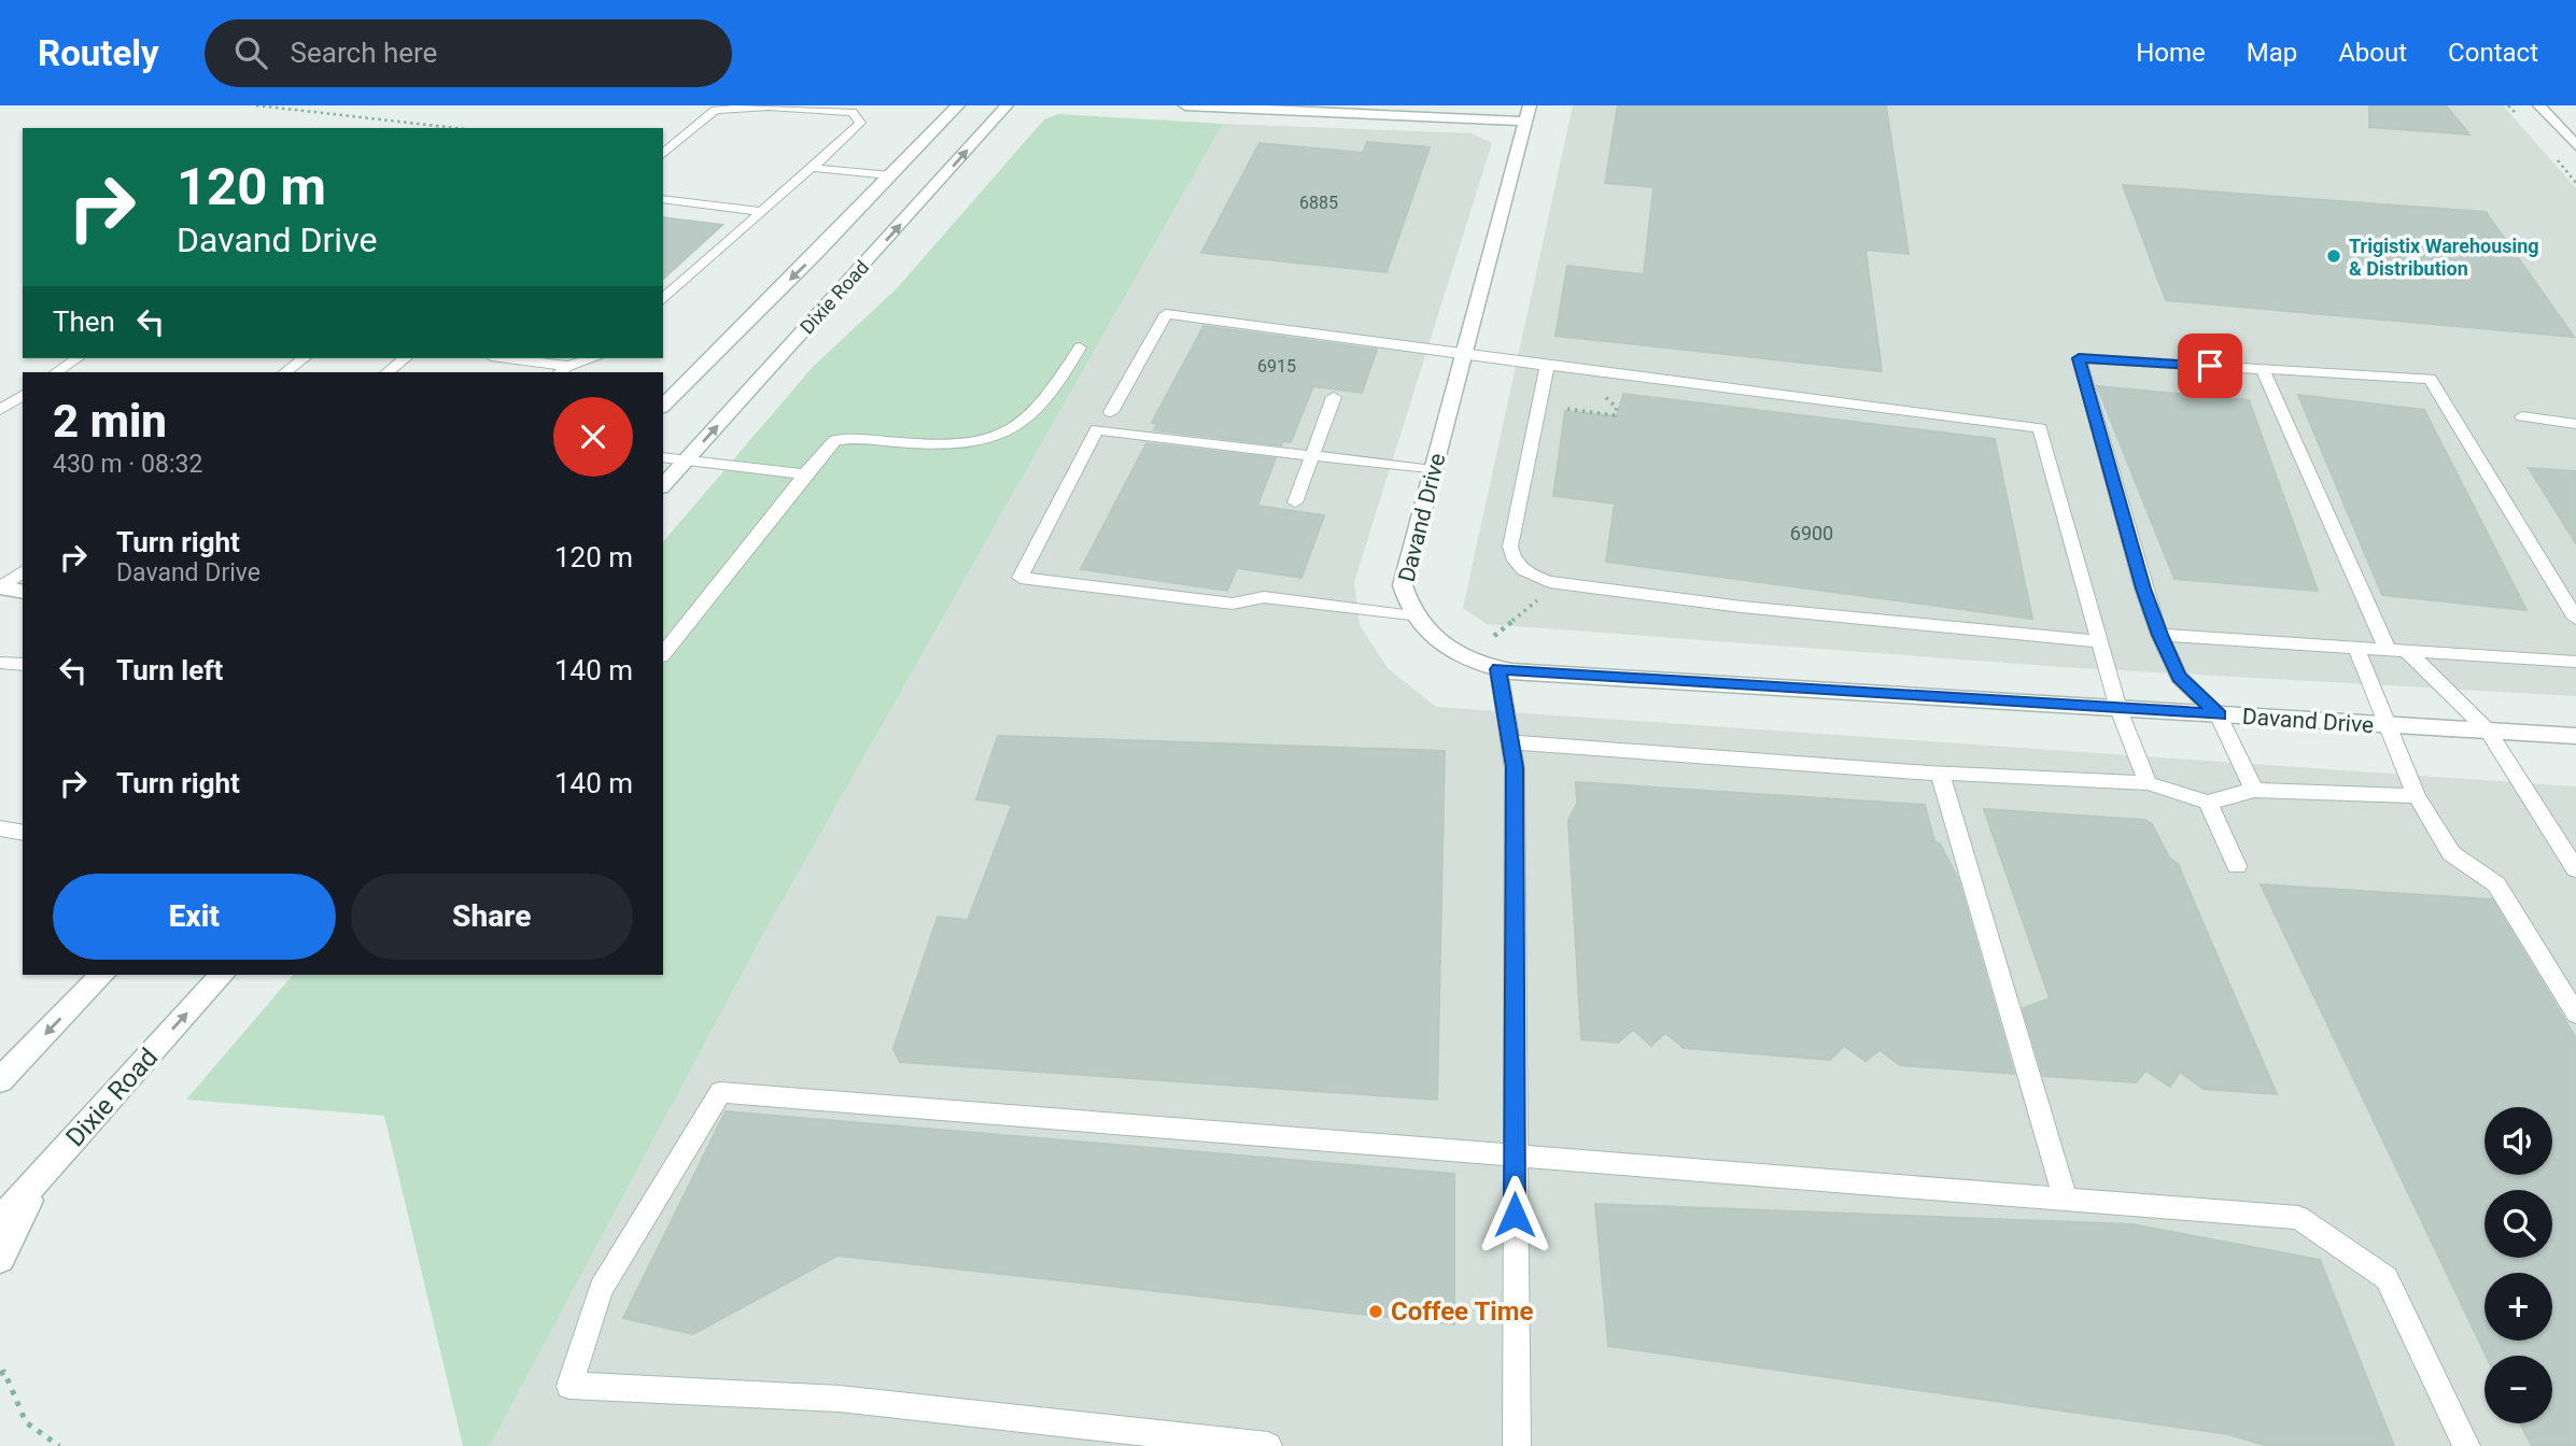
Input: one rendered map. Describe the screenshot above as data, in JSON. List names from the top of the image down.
{
  "streets": {
    "street": ["Dixie Road", "Davand Drive"]
  },
  "places": ["Trigistix Warehousing & Distribution", "Coffee Time"],
  "house_numbers": ["6885", "6915", "6900"],
  "page": {
    "header": "Routely",
    "search": "Search here",
    "nav": [
      "Home",
      "Map",
      "About",
      "Contact"
    ],
    "turn": ["120 m", "Davand Drive"],
    "then": "Then",
    "heading": ["2 min", "430 m · 08:32"],
    "list": [
      {
        "name": "Turn right",
        "note": "Davand Drive",
        "value": "120 m"
      },
      {
        "name": "Turn left",
        "value": "140 m"
      },
      {
        "name": "Turn right",
        "value": "140 m"
      }
    ],
    "buttons": ["Exit", "Share"],
    "map_buttons": ["+", "−"]
  }
}
